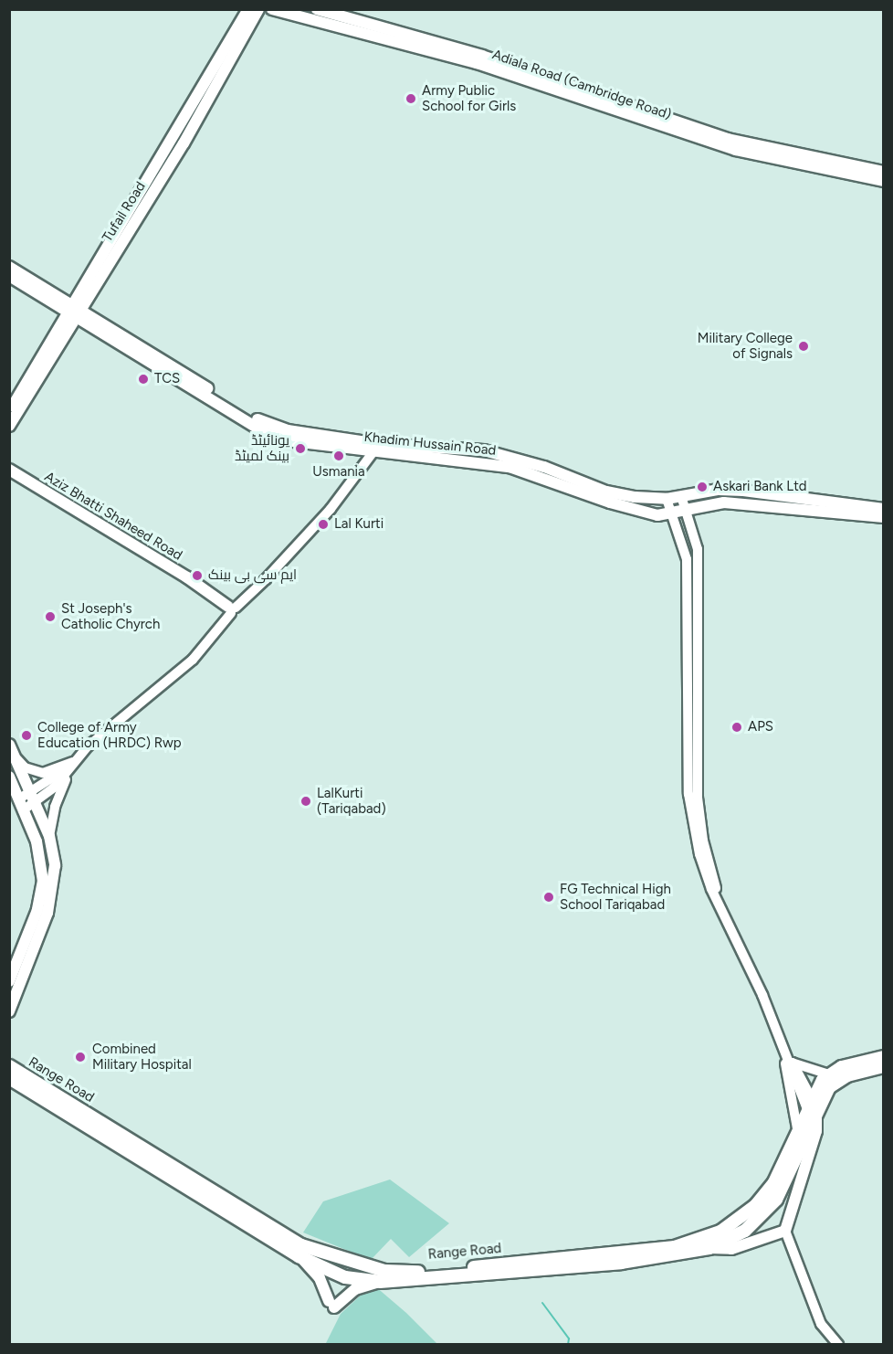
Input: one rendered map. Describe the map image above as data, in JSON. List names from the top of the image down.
{
  "streets": {
    "main road": [
      "Adiala Road (Cambridge Road)",
      "Tufail Road",
      "Khadim Hussain Road",
      "Aziz Bhatti Shaheed Road",
      "Range Road"
    ]
  },
  "crossings": [
    ["Tufail Road", "Khadim Hussain Road"]
  ],
  "places": [
    "Army Public School for Girls",
    "Military College of Signals",
    "TCS",
    "یونائیٹڈ بینک لمیٹڈ",
    "Usmania",
    "Askari Bank Ltd",
    "Lal Kurti",
    "ایم سی بی بینک",
    "St Joseph's Catholic Chyrch",
    "APS",
    "College of Army Education (HRDC) Rwp",
    "LalKurti (Tariqabad)",
    "FG Technical High School Tariqabad",
    "Combined Military Hospital"
  ]
}
